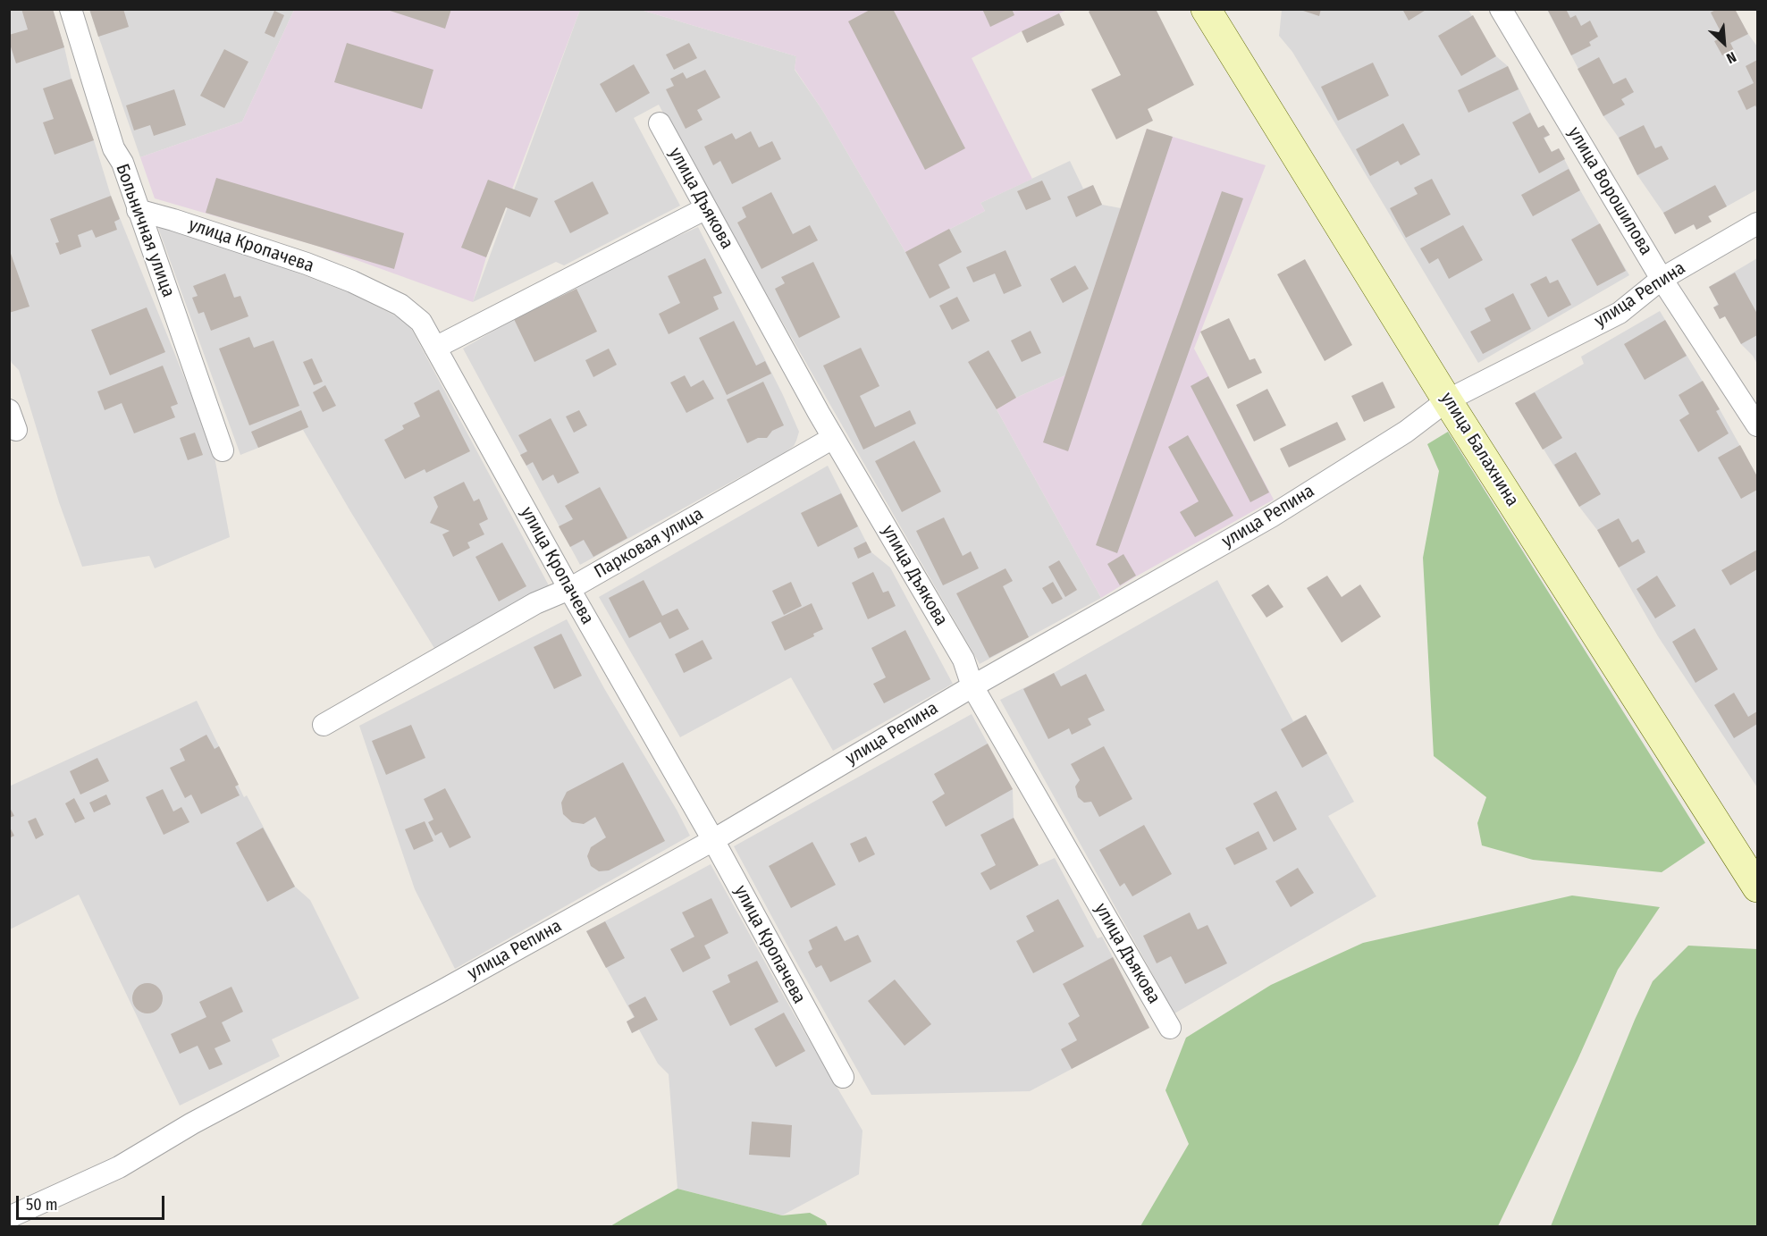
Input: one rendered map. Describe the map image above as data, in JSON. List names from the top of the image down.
{
  "streets": {
    "street": [
      "улица Ворошилова",
      "улица Дъякова",
      "Больничная улица",
      "улица Кропачева",
      "улица Репина",
      "улица Балахнина",
      "Парковая улица"
    ]
  },
  "crossings": [
    ["улица Ворошилова", "улица Репина"],
    ["улица Дъякова", "улица Репина"],
    ["улица Дъякова", "Парковая улица"],
    ["Больничная улица", "улица Кропачева"],
    ["улица Кропачева", "улица Репина"],
    ["улица Кропачева", "Парковая улица"],
    ["улица Репина", "улица Балахнина"]
  ],
  "scale_bar": "50 m",
  "north": "bottom right"
}
